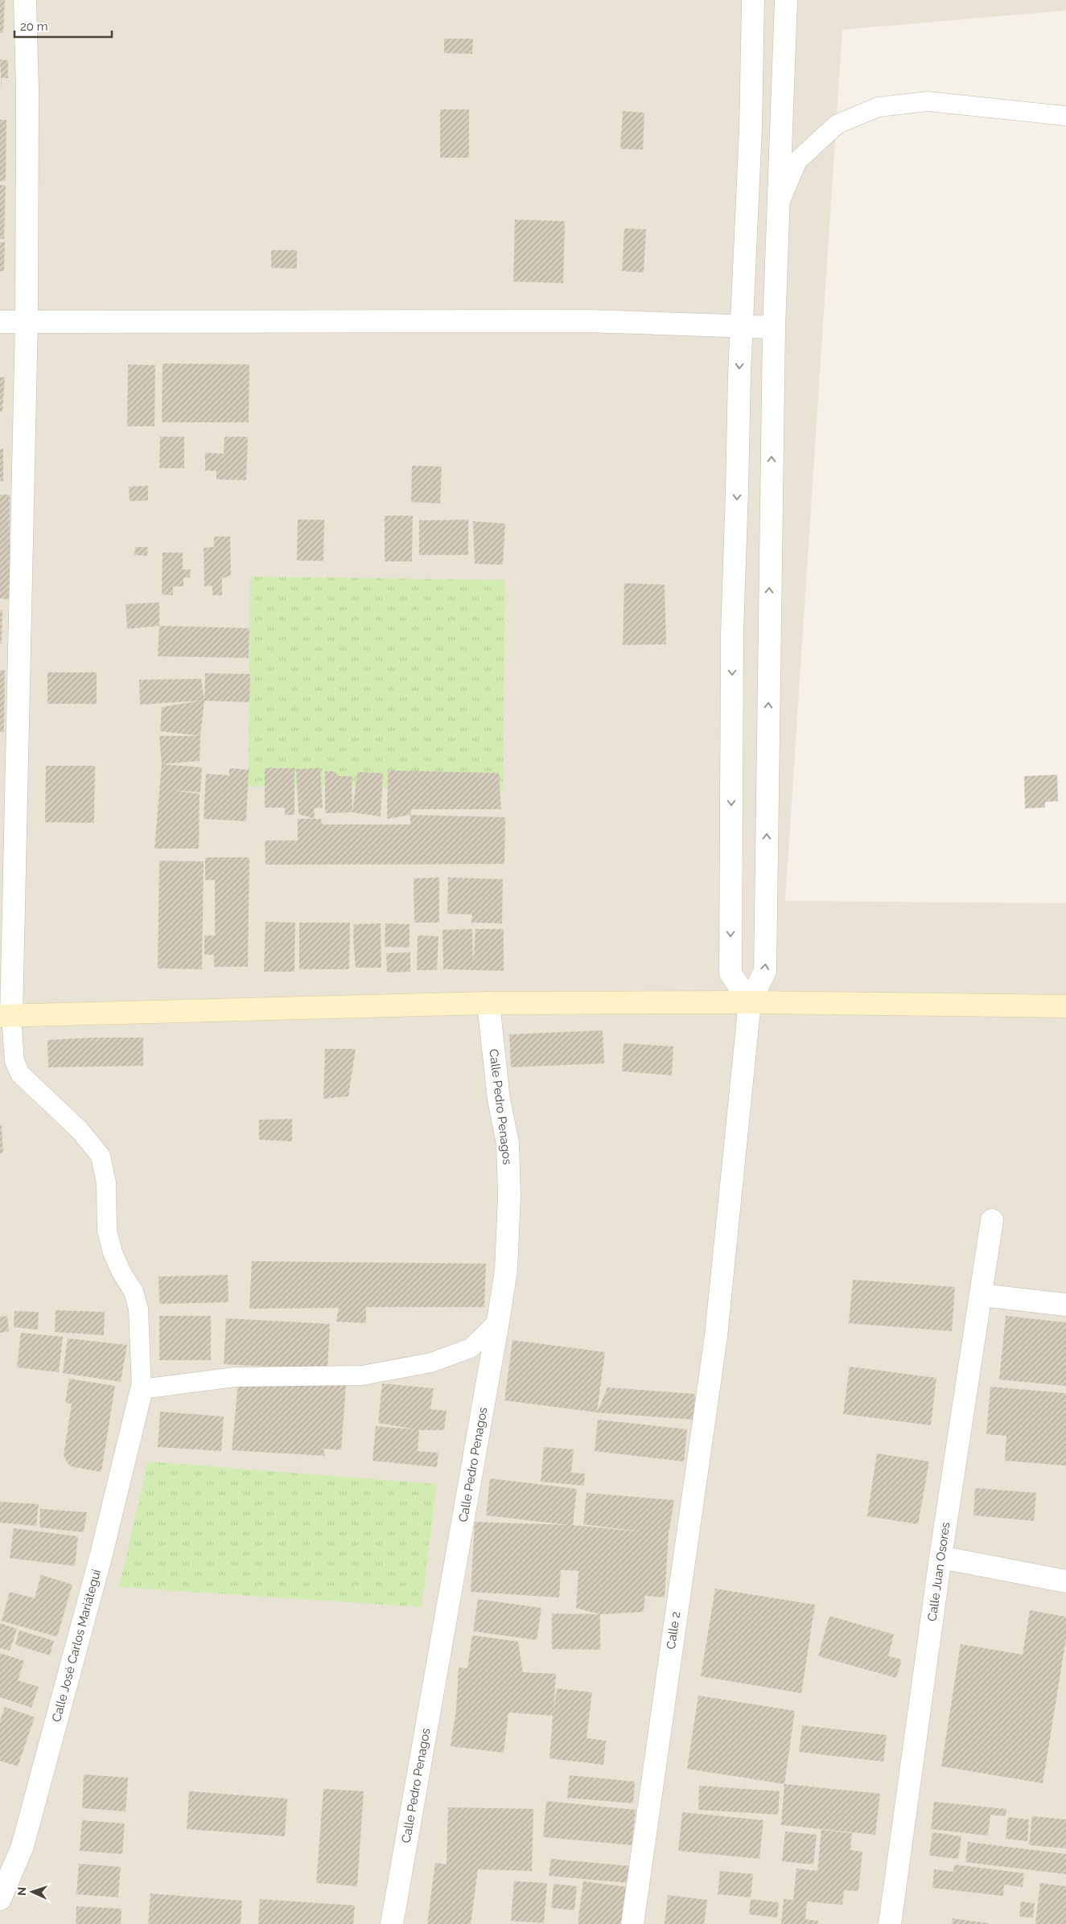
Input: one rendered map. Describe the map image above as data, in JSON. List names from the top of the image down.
{
  "streets": {
    "street": [
      "Calle Pedro Penagos",
      "Calle Juan Osores",
      "Calle 2",
      "Calle José Carlos Mariátegui"
    ]
  },
  "scale_bar": "20 m",
  "north": "left"
}
